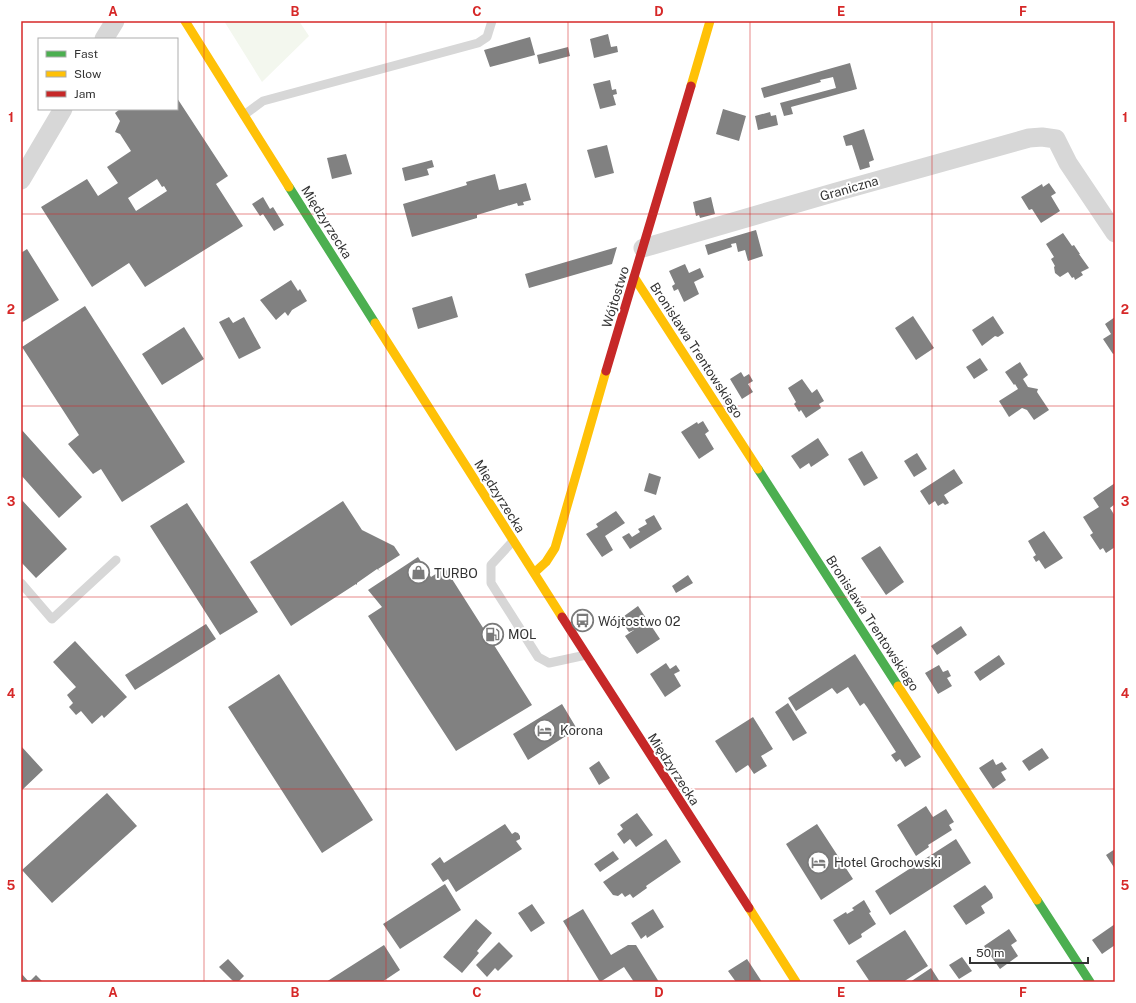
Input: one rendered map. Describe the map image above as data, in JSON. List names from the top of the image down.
{
  "streets": {
    "street": [
      "Graniczna",
      "Międzyrzecka",
      "Wójtostwo",
      "Bronisława Trentowskiego"
    ]
  },
  "crossings": [
    ["Graniczna", "Wójtostwo"],
    ["Międzyrzecka", "Wójtostwo"],
    ["Wójtostwo", "Bronisława Trentowskiego"]
  ],
  "places": {
    "shop": ["TURBO"],
    "bus stop": ["Wójtostwo 02"],
    "fuel station": ["MOL"],
    "hotel": ["Korona", "Hotel Grochowski"]
  },
  "legend": ["Fast", "Slow", "Jam"],
  "scale_bar": "50 m",
  "grid": {
    "columns": [
      "A",
      "B",
      "C",
      "D",
      "E",
      "F"
    ],
    "rows": [
      "1",
      "2",
      "3",
      "4",
      "5"
    ]
  }
}
